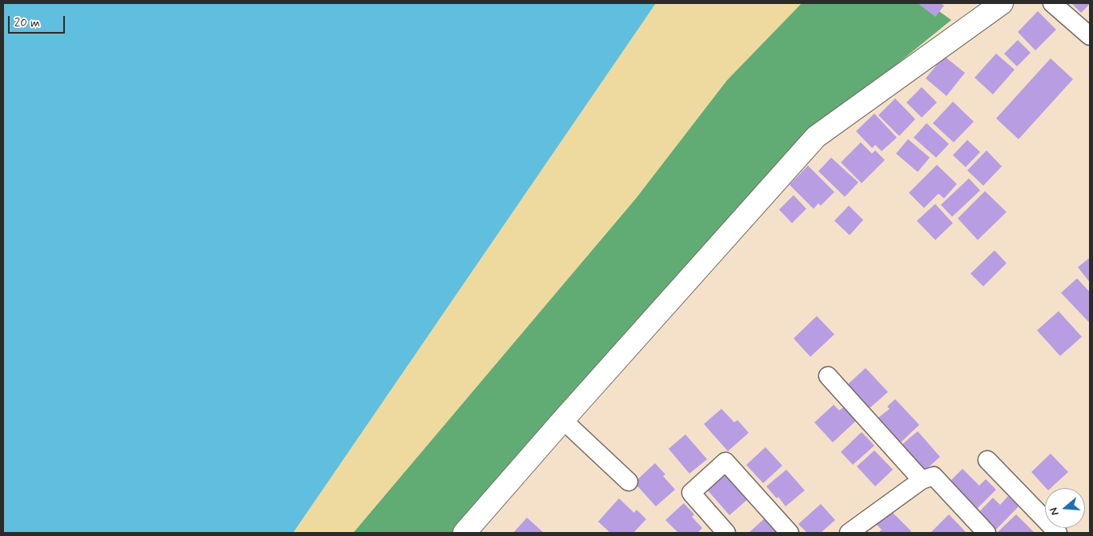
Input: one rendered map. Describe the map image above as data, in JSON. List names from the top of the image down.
{
  "scale_bar": "20 m",
  "north": "left"
}
